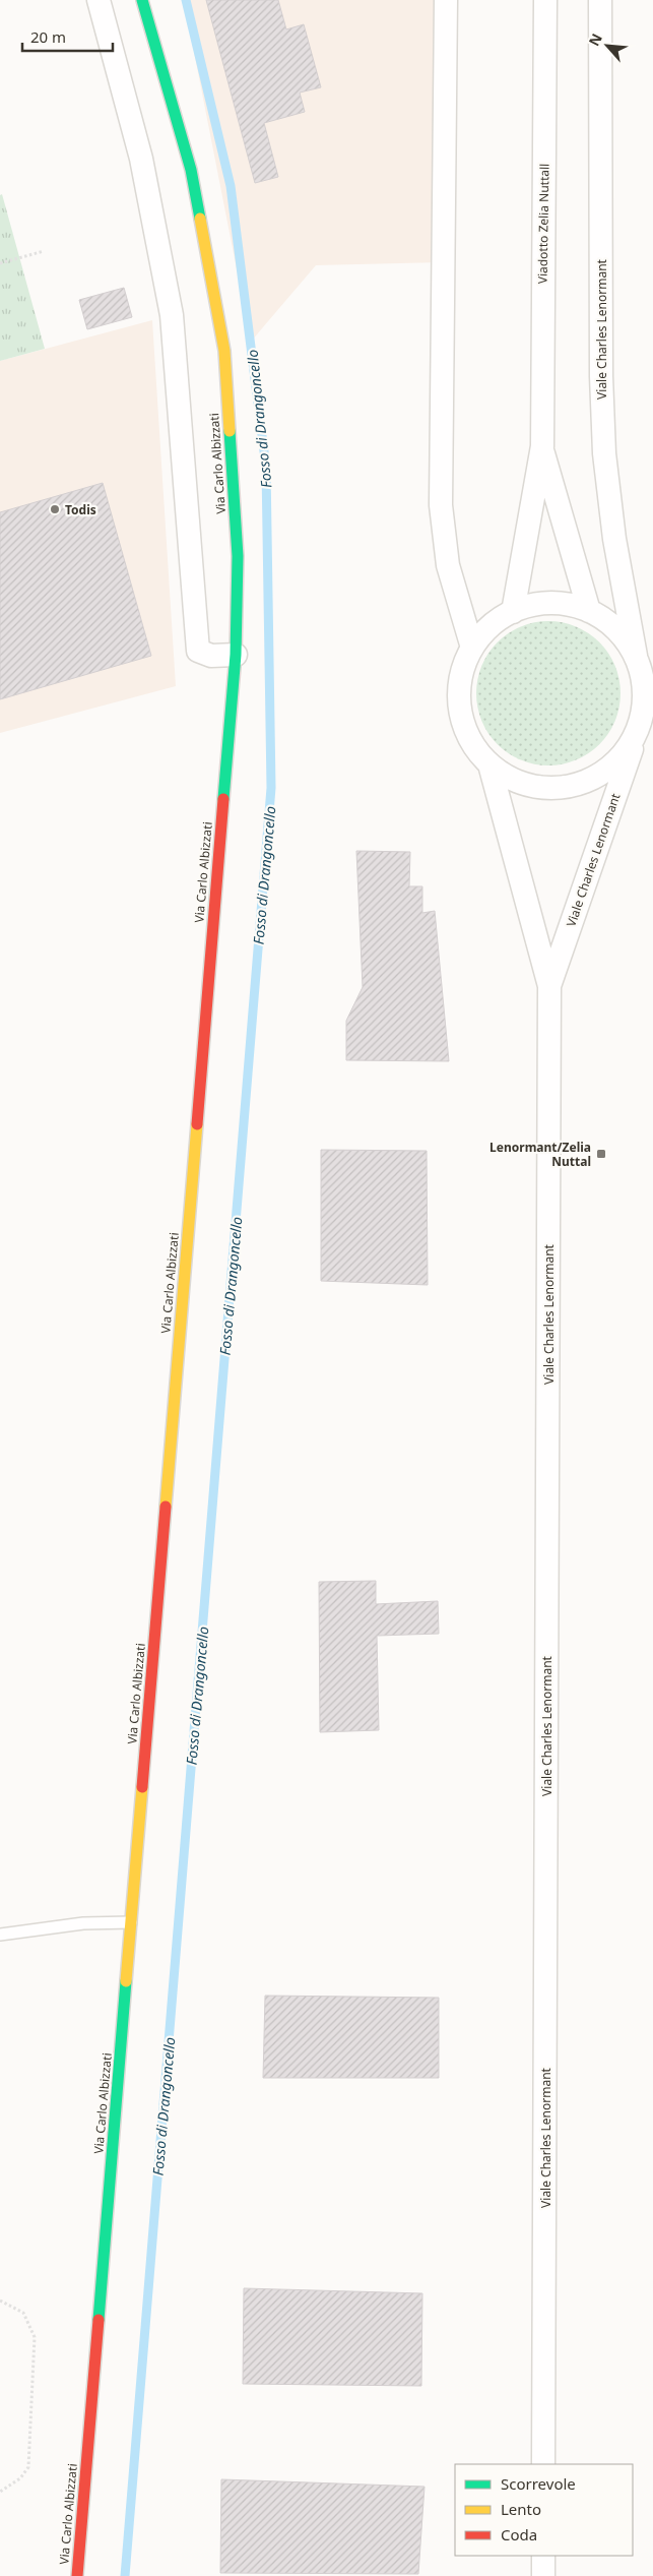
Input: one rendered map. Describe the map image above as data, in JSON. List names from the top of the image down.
{
  "streets": {
    "street": ["Viadotto Zelia Nuttall", "Viale Charles Lenormant", "Via Carlo Albizzati"]
  },
  "water": ["Fosso di Drangoncello"],
  "places": {
    "other": ["Todis"],
    "transit": ["Lenormant/Zelia Nuttal"]
  },
  "legend": ["Scorrevole", "Lento", "Coda"],
  "scale_bar": "20 m",
  "north": "top left"
}
